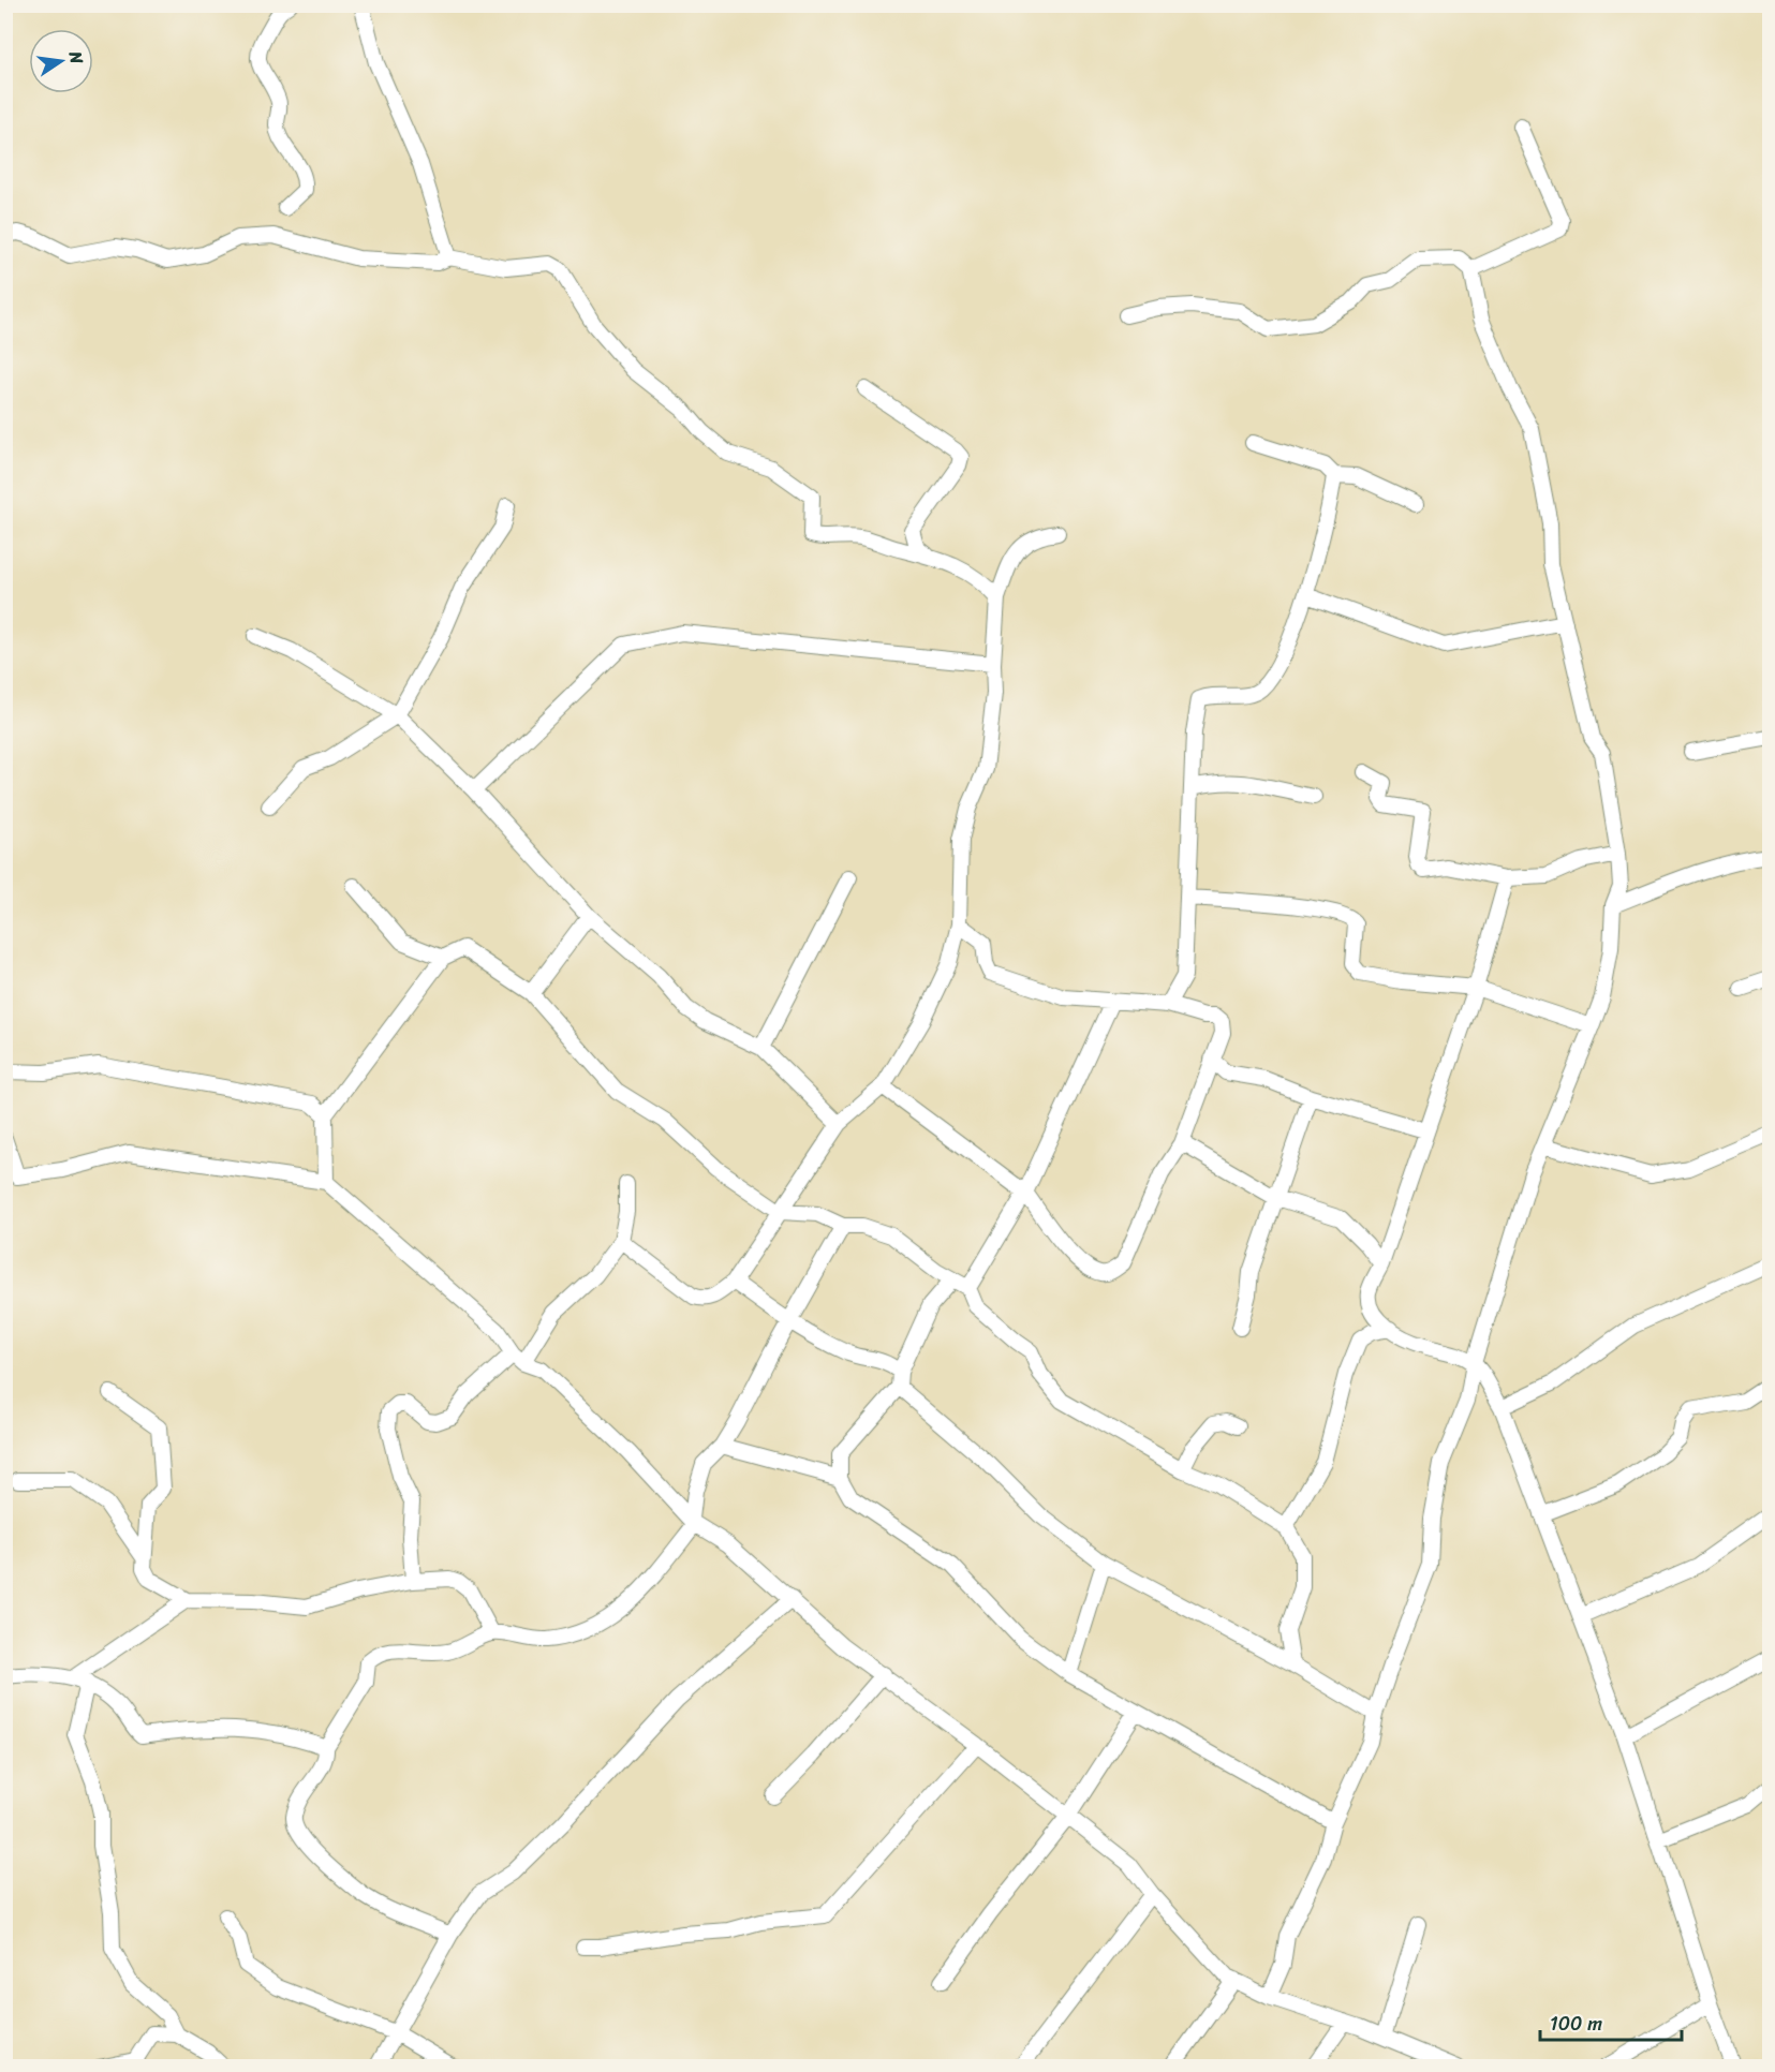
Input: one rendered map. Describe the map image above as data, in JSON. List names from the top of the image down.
{
  "scale_bar": "100 m",
  "north": "right"
}
